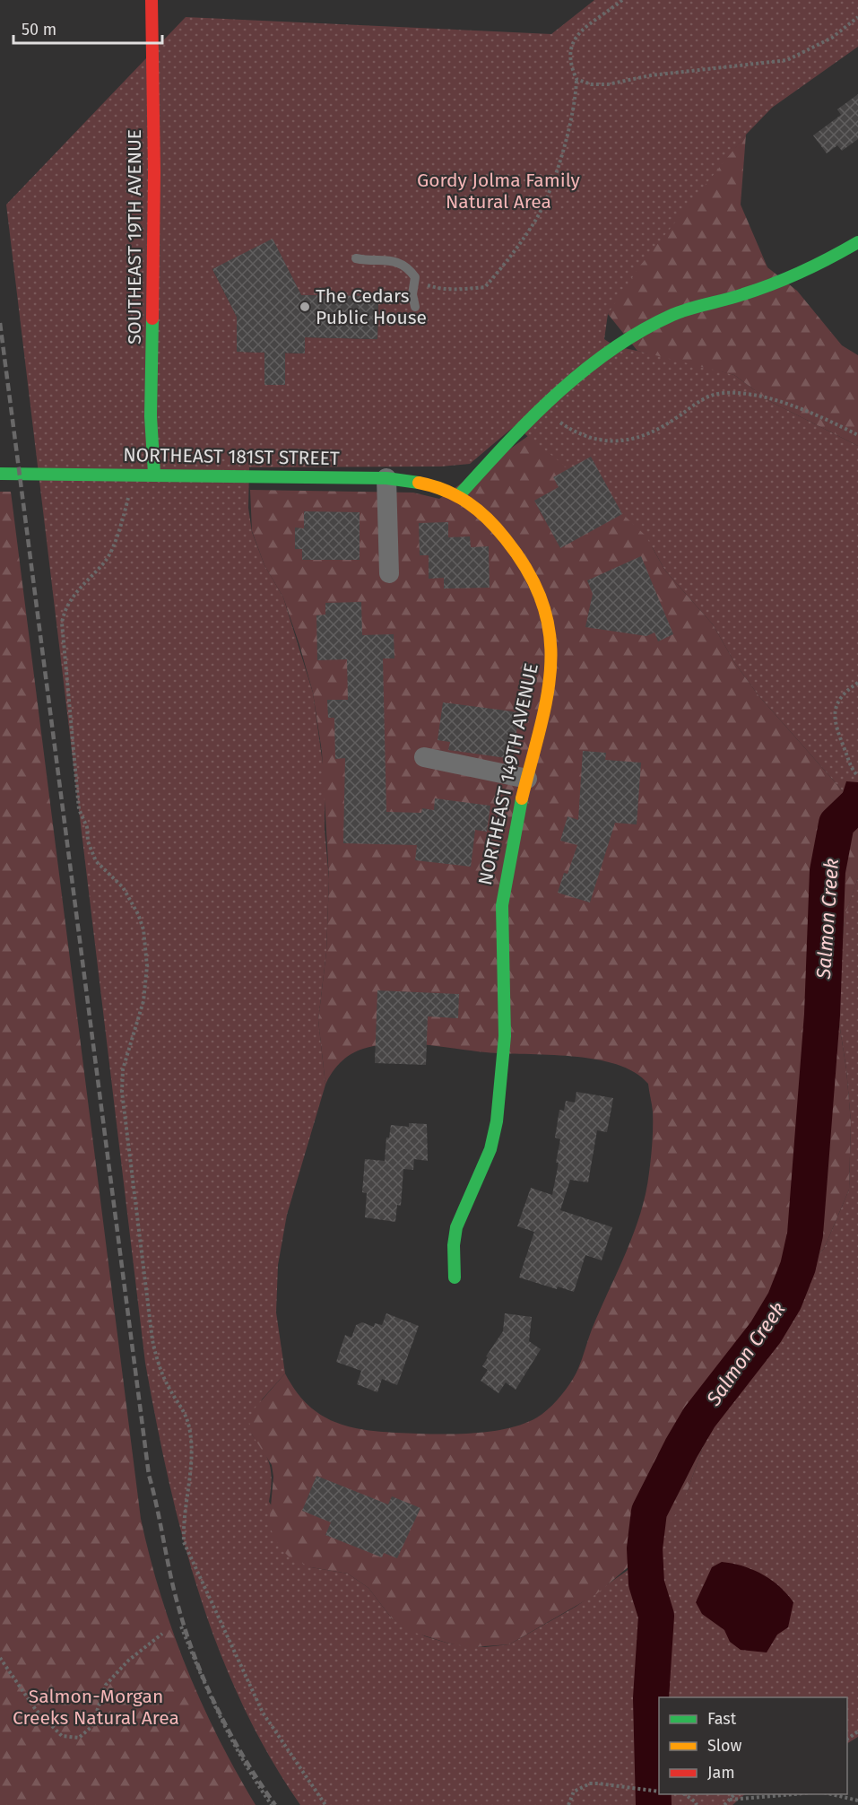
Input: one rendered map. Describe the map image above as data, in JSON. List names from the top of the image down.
{
  "streets": {
    "street": ["SOUTHEAST 19TH AVENUE", "NORTHEAST 181ST STREET", "NORTHEAST 149TH AVENUE"]
  },
  "crossings": [
    ["SOUTHEAST 19TH AVENUE", "NORTHEAST 181ST STREET"],
    ["NORTHEAST 181ST STREET", "NORTHEAST 149TH AVENUE"]
  ],
  "water": ["Salmon Creek"],
  "parks": ["Gordy Jolma Family Natural Area", "Salmon-Morgan Creeks Natural Area"],
  "places": ["The Cedars Public House"],
  "legend": ["Fast", "Slow", "Jam"],
  "scale_bar": "50 m"
}
